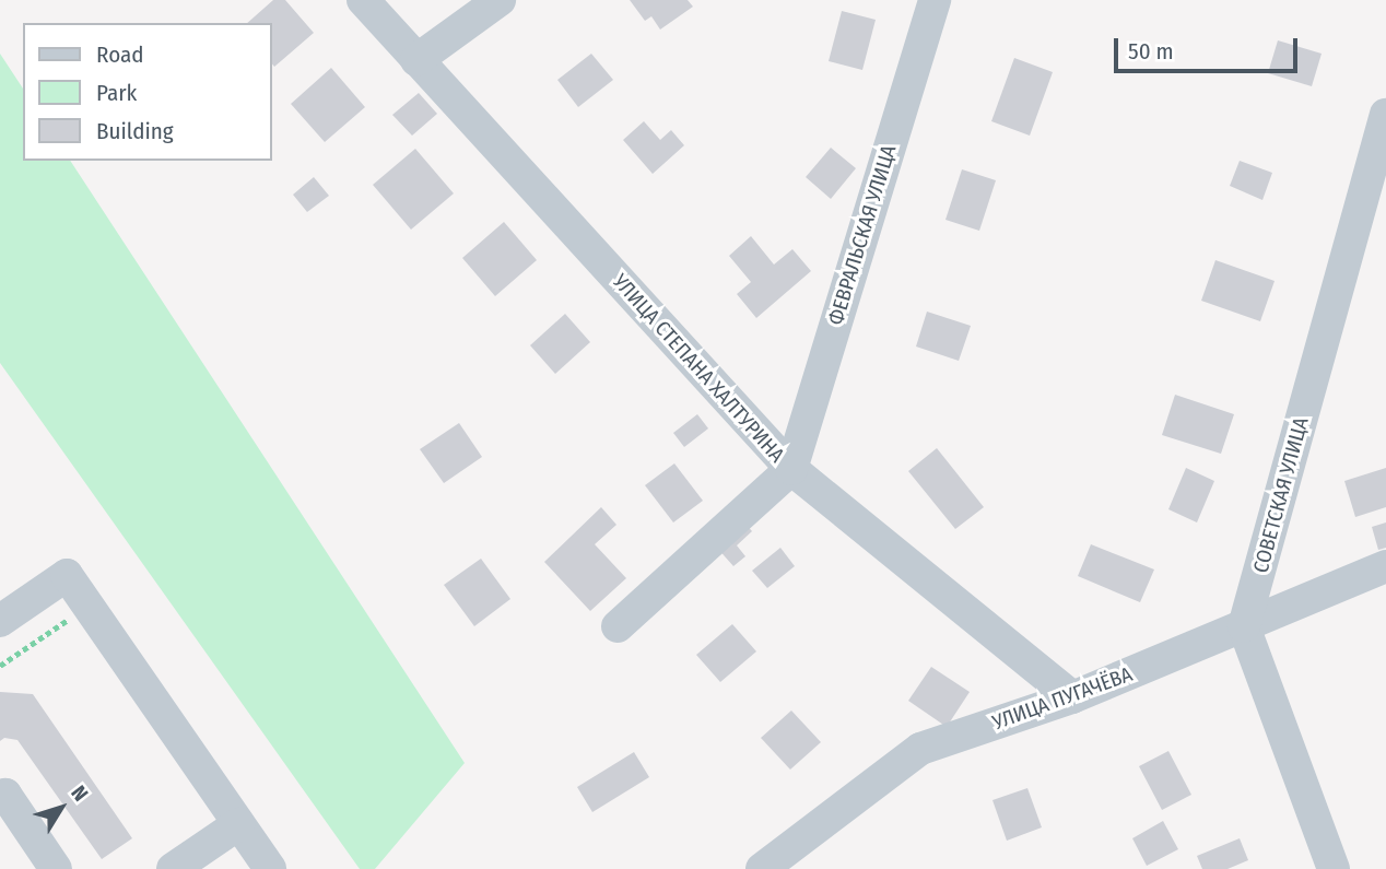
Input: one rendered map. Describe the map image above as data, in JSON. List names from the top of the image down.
{
  "streets": {
    "street": [
      "ФЕВРАЛЬСКАЯ УЛИЦА",
      "УЛИЦА СТЕПАНА ХАЛТУРИНА",
      "СОВЕТСКАЯ УЛИЦА",
      "УЛИЦА ПУГАЧЁВА"
    ]
  },
  "crossings": [
    ["ФЕВРАЛЬСКАЯ УЛИЦА", "УЛИЦА СТЕПАНА ХАЛТУРИНА"],
    ["УЛИЦА СТЕПАНА ХАЛТУРИНА", "УЛИЦА ПУГАЧЁВА"],
    ["СОВЕТСКАЯ УЛИЦА", "УЛИЦА ПУГАЧЁВА"]
  ],
  "legend": ["Road", "Park", "Building"],
  "scale_bar": "50 m",
  "north": "top right"
}
